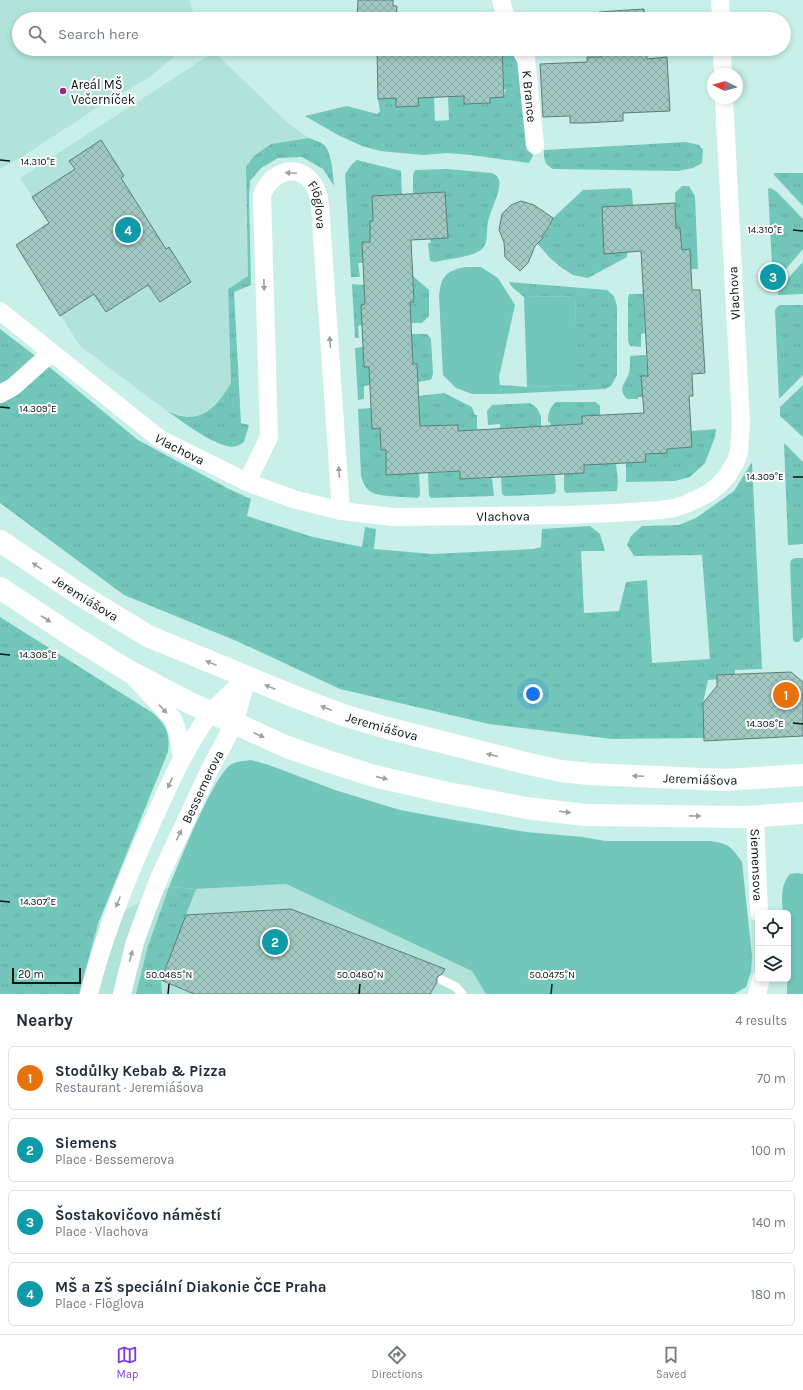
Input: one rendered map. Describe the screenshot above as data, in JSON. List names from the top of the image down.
{
  "streets": {
    "main road": ["Jeremiášova"],
    "street": [
      "K Brance",
      "Flöglova",
      "Vlachova",
      "Bessemerova",
      "Siemensova"
    ]
  },
  "crossings": [
    ["Flöglova", "Vlachova"],
    ["Jeremiášova", "Bessemerova"]
  ],
  "places": ["Areál MŠ Večerníček"],
  "scale_bar": "20 m",
  "north": "left",
  "page": {
    "search": "Search here",
    "pins": [
      "4",
      "3",
      "1",
      "2"
    ],
    "scale": "20 m",
    "heading": ["Nearby", "4 results"],
    "list": [
      {
        "mark": "1",
        "name": "Stodůlky Kebab & Pizza",
        "note": "Restaurant · Jeremiášova",
        "value": "70 m"
      },
      {
        "mark": "2",
        "name": "Siemens",
        "note": "Place · Bessemerova",
        "value": "100 m"
      },
      {
        "mark": "3",
        "name": "Šostakovičovo náměstí",
        "note": "Place · Vlachova",
        "value": "140 m"
      },
      {
        "mark": "4",
        "name": "MŠ a ZŠ speciální Diakonie ČCE Praha",
        "note": "Place · Flöglova",
        "value": "180 m"
      }
    ],
    "nav": ["Map", "Directions", "Saved"]
  },
  "coordinates": [
    "14.310°E",
    "14.309°E",
    "14.308°E",
    "14.307°E",
    "50.0485°N",
    "50.0480°N",
    "50.0475°N"
  ]
}
